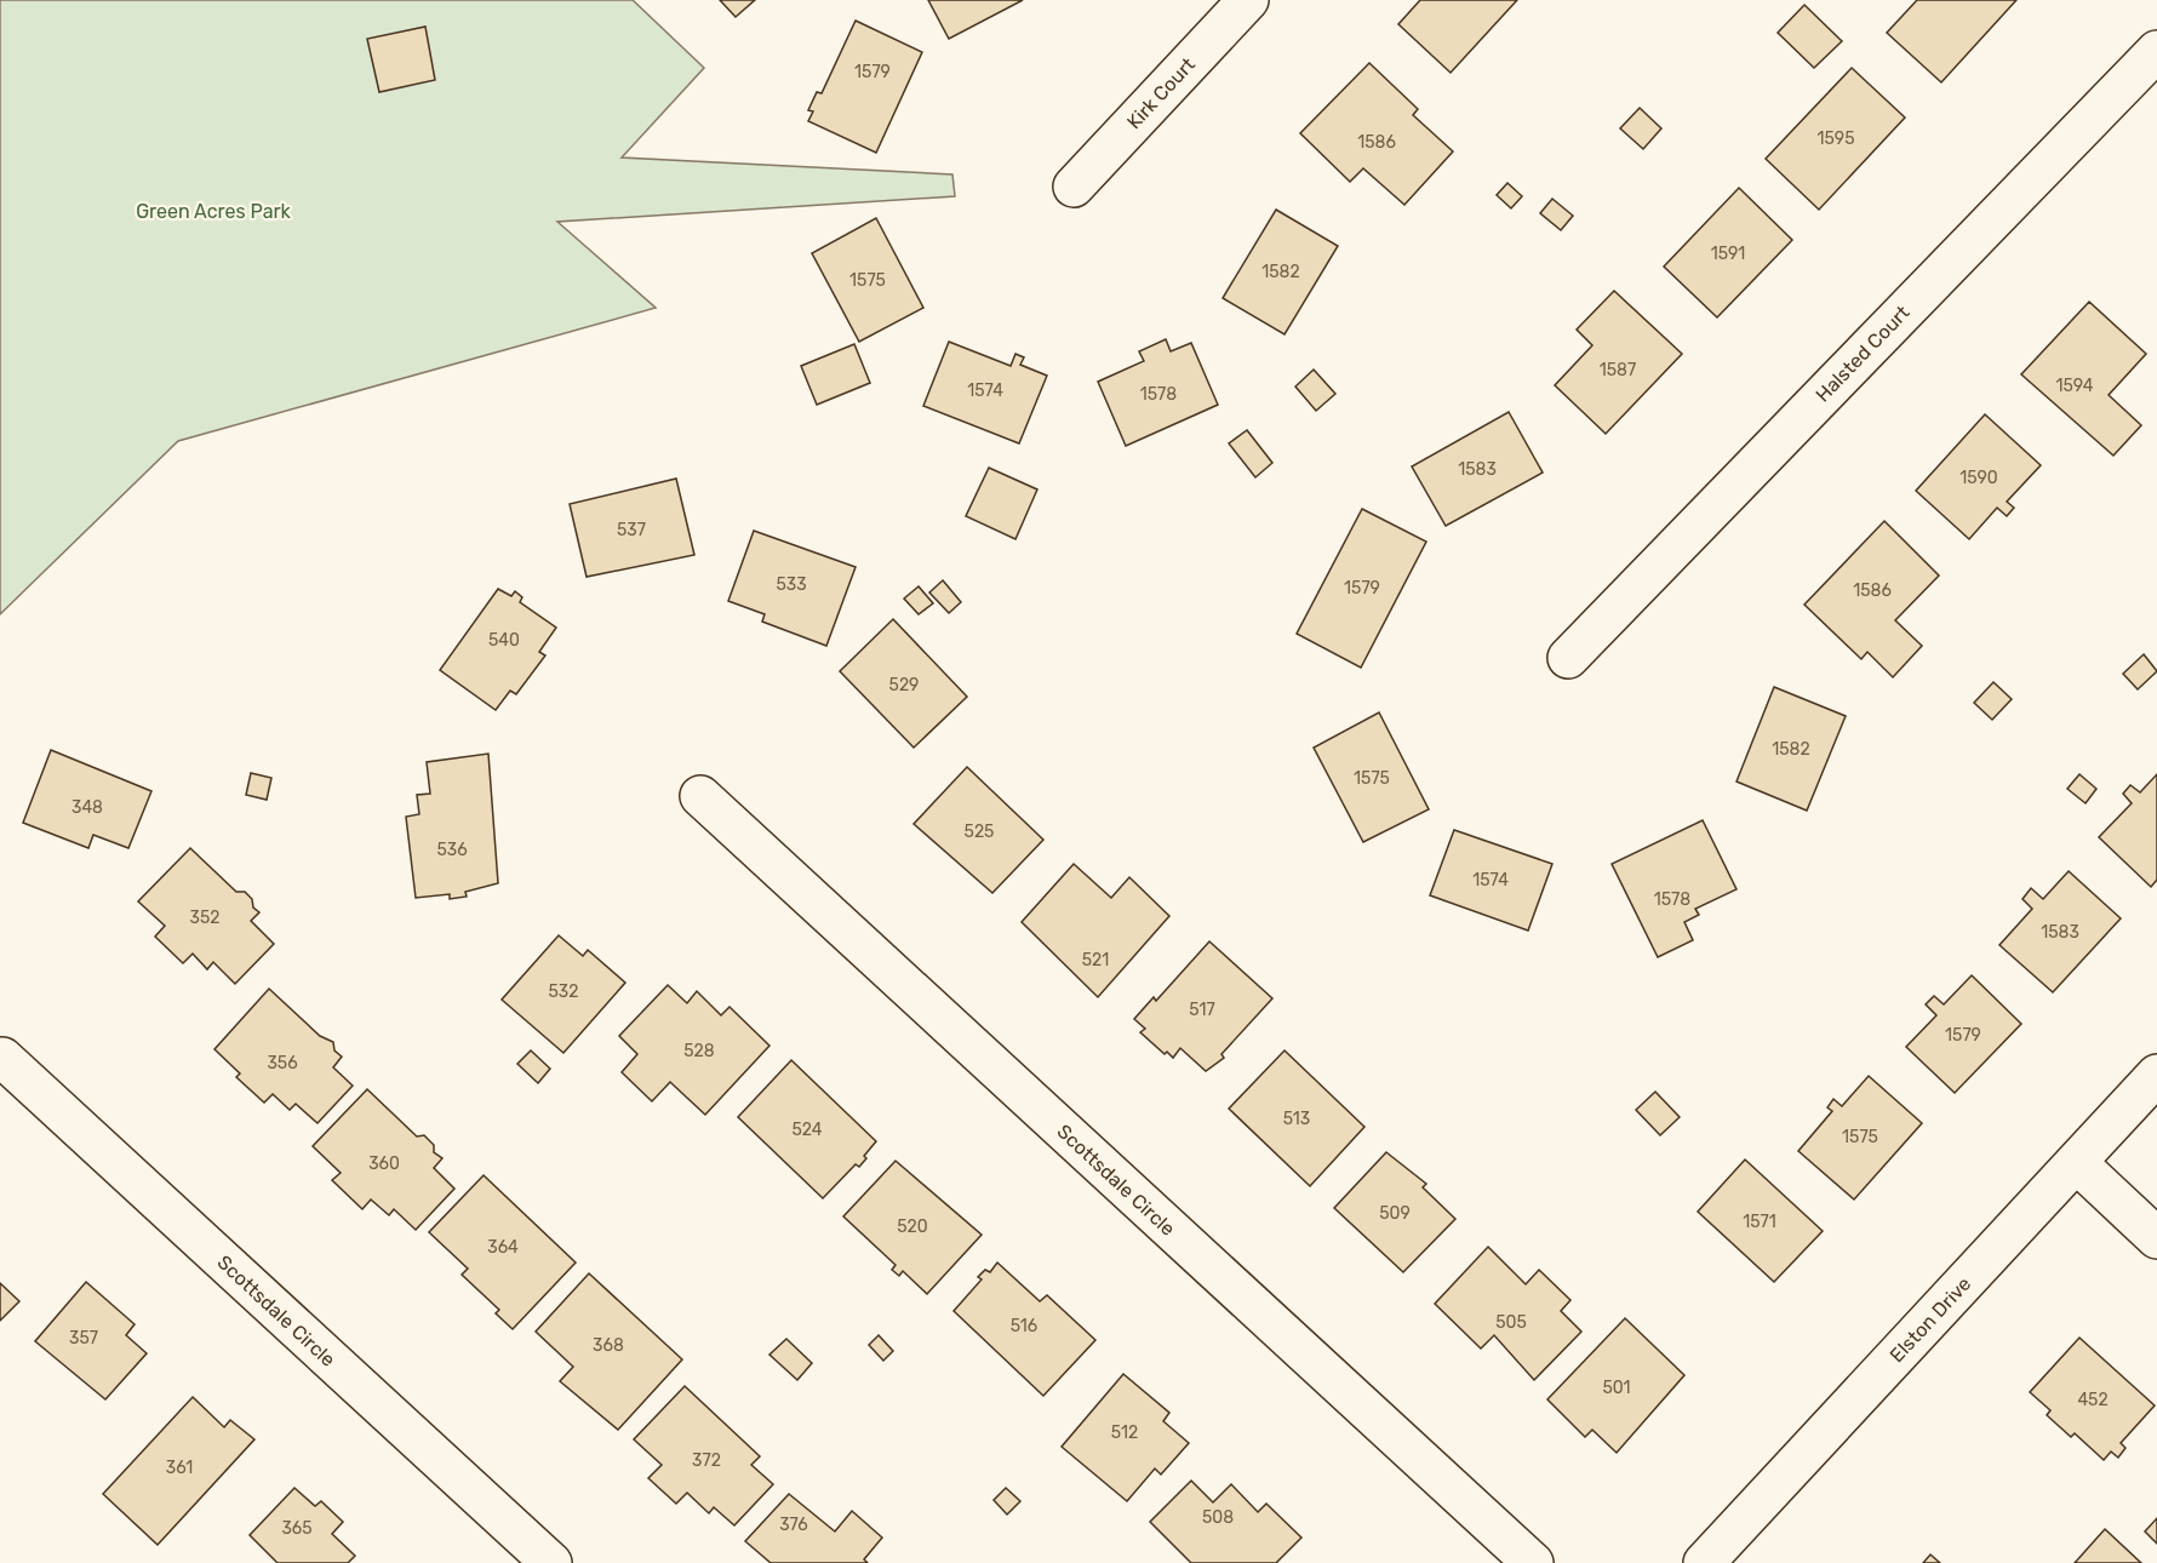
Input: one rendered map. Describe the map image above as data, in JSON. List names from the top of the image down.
{
  "streets": {
    "street": [
      "Kirk Court",
      "Halsted Court",
      "Scottsdale Circle",
      "Elston Drive"
    ]
  },
  "parks": ["Green Acres Park"],
  "house_numbers": [
    "1579",
    "1595",
    "1586",
    "1591",
    "1582",
    "1575",
    "1587",
    "1594",
    "1574",
    "1578",
    "1583",
    "1590",
    "537",
    "533",
    "1579",
    "1586",
    "540",
    "529",
    "1582",
    "1575",
    "348",
    "525",
    "536",
    "1574",
    "1578",
    "352",
    "1583",
    "521",
    "532",
    "517",
    "1579",
    "528",
    "356",
    "513",
    "524",
    "1575",
    "360",
    "509",
    "1571",
    "520",
    "364",
    "505",
    "516",
    "357",
    "368",
    "501",
    "452",
    "512",
    "372",
    "361",
    "508",
    "376",
    "365"
  ]
}
